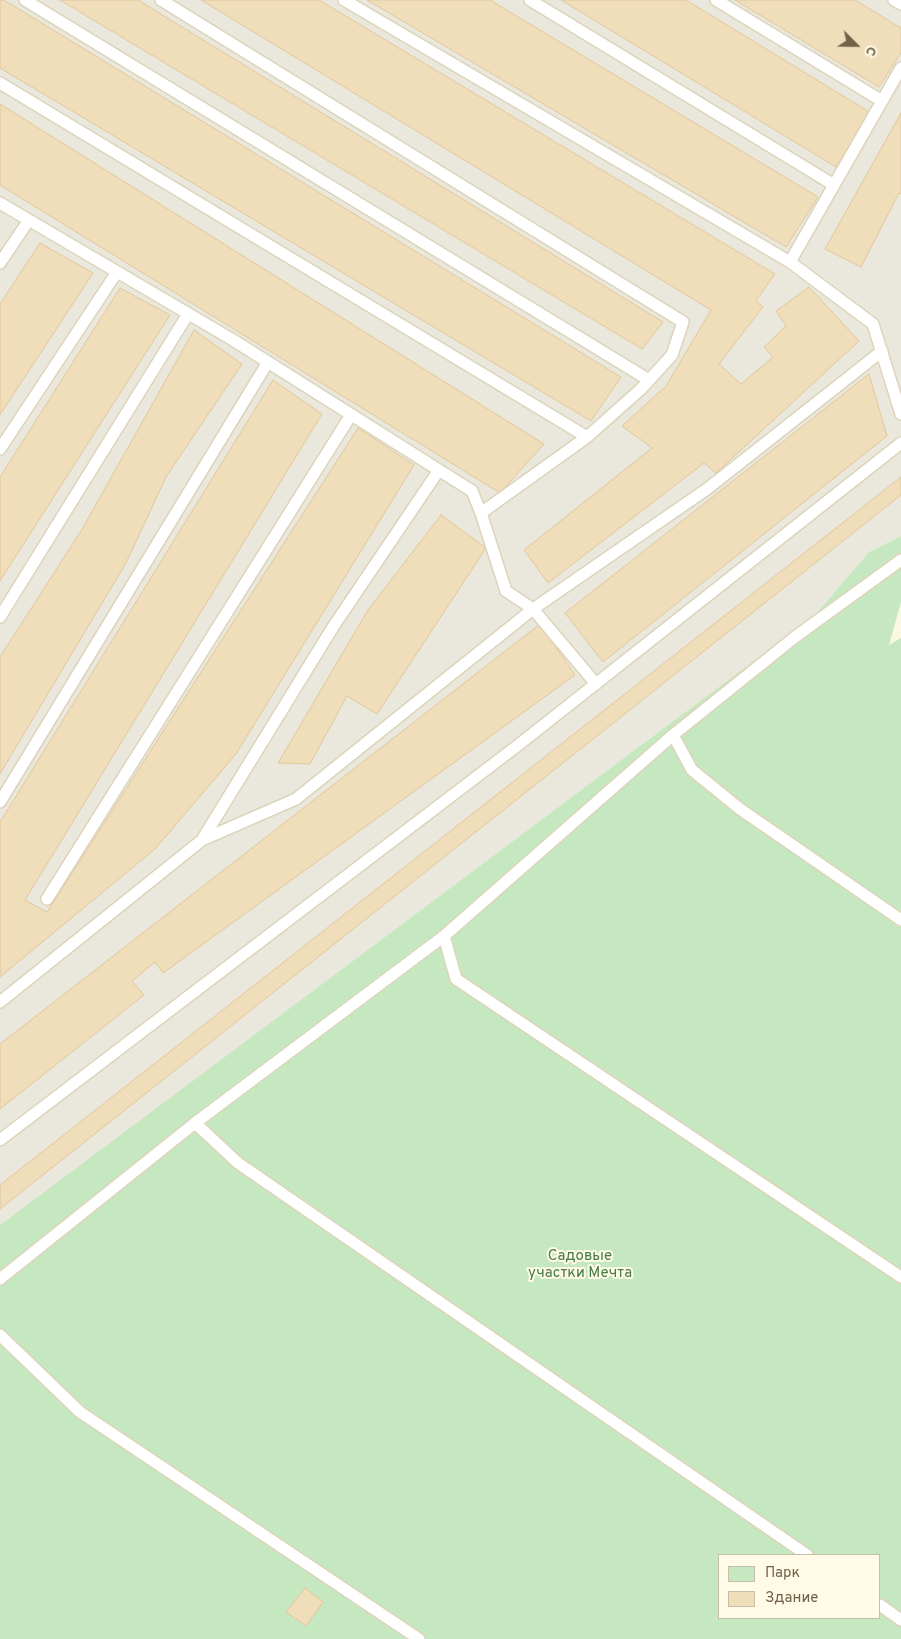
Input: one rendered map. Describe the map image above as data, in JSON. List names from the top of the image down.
{
  "parks": ["Садовые участки Мечта"],
  "legend": ["Парк", "Здание"],
  "north": "bottom right"
}
